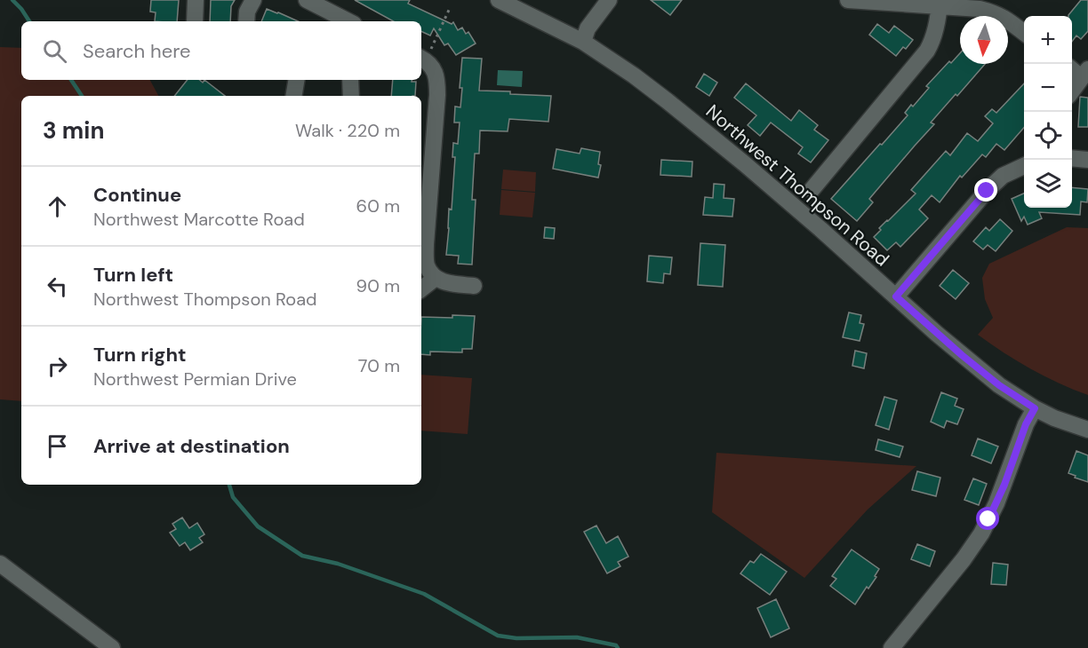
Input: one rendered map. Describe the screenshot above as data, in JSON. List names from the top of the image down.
{
  "streets": {
    "street": ["Northwest Thompson Road"]
  },
  "north": "bottom",
  "page": {
    "map_buttons": ["+", "−"],
    "search": "Search here",
    "heading": ["3 min", "Walk · 220 m"],
    "list": [
      ["Continue", "Northwest Marcotte Road", "60 m"],
      ["Turn left", "Northwest Thompson Road", "90 m"],
      ["Turn right", "Northwest Permian Drive", "70 m"],
      "Arrive at destination"
    ]
  }
}
